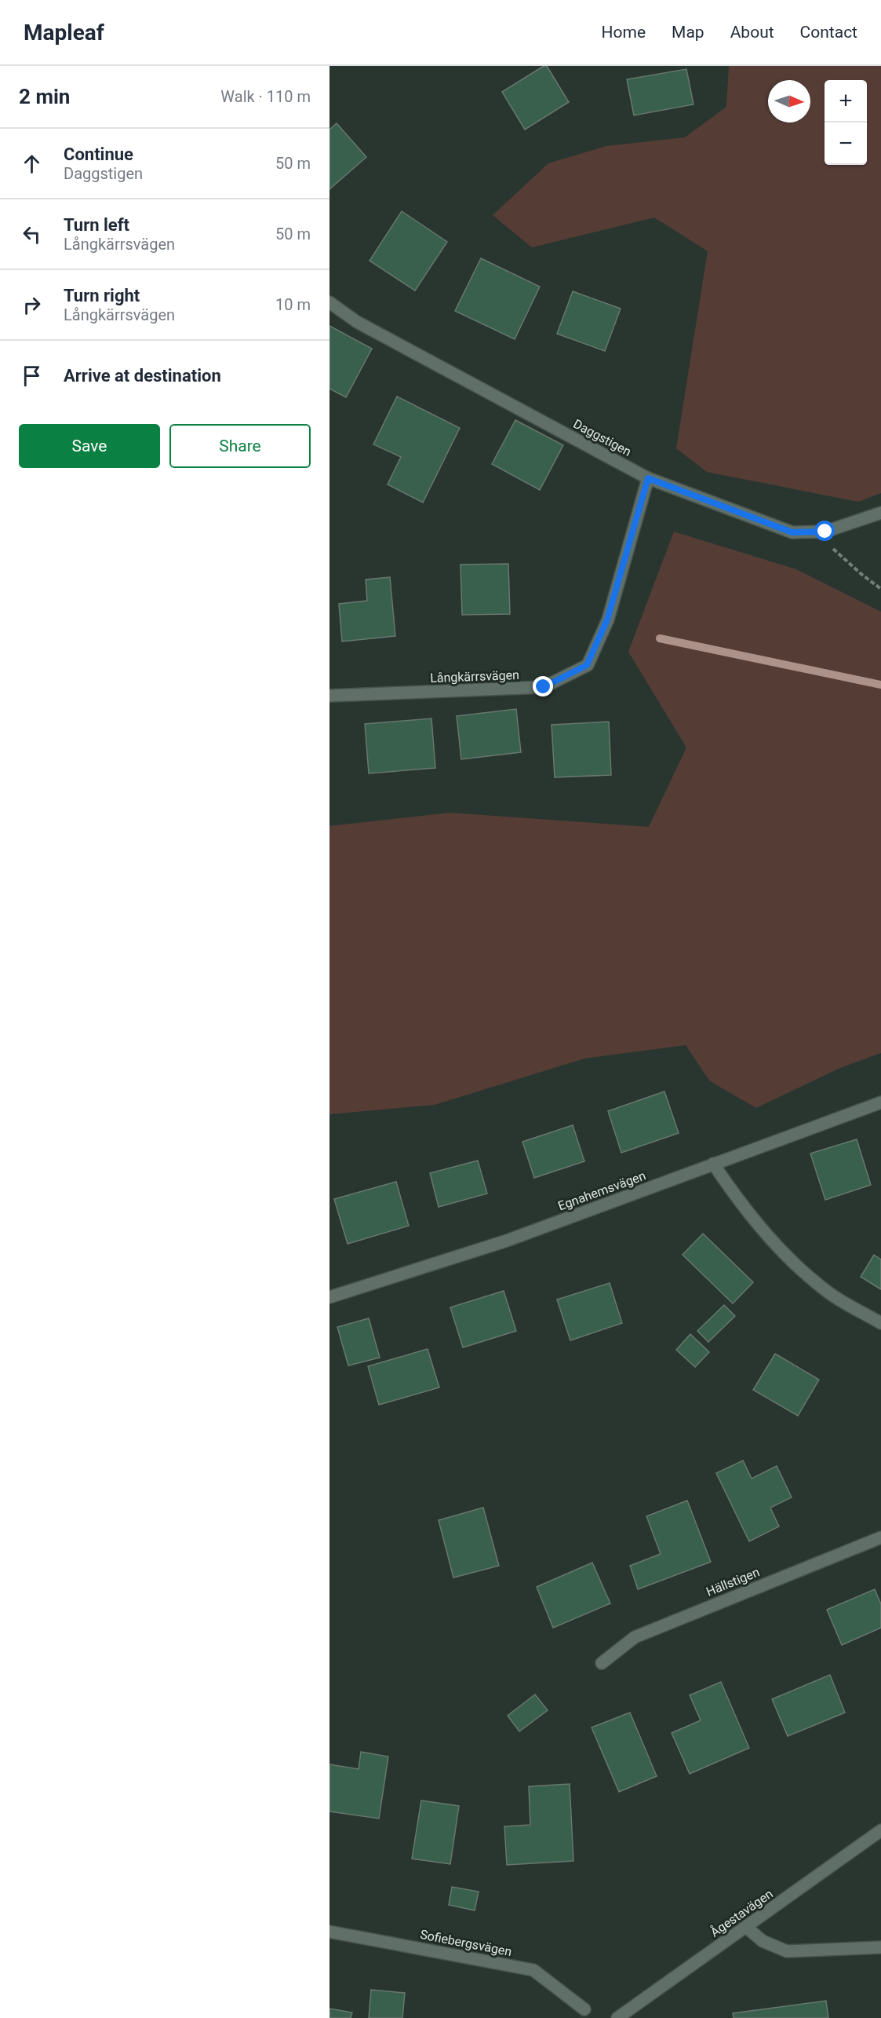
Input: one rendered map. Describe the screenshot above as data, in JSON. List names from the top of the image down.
{
  "streets": {
    "street": [
      "Daggstigen",
      "Långkärrsvägen",
      "Egnahemsvägen",
      "Hällstigen",
      "Ågestavägen",
      "Sofiebergsvägen"
    ]
  },
  "crossings": [
    ["Daggstigen", "Långkärrsvägen"]
  ],
  "north": "right",
  "page": {
    "header": "Mapleaf",
    "nav": [
      "Home",
      "Map",
      "About",
      "Contact"
    ],
    "heading": ["2 min", "Walk · 110 m"],
    "map_buttons": ["+", "−"],
    "list": [
      ["Continue", "Daggstigen", "50 m"],
      ["Turn left", "Långkärrsvägen", "50 m"],
      ["Turn right", "Långkärrsvägen", "10 m"],
      "Arrive at destination"
    ],
    "buttons": ["Save", "Share"]
  }
}
